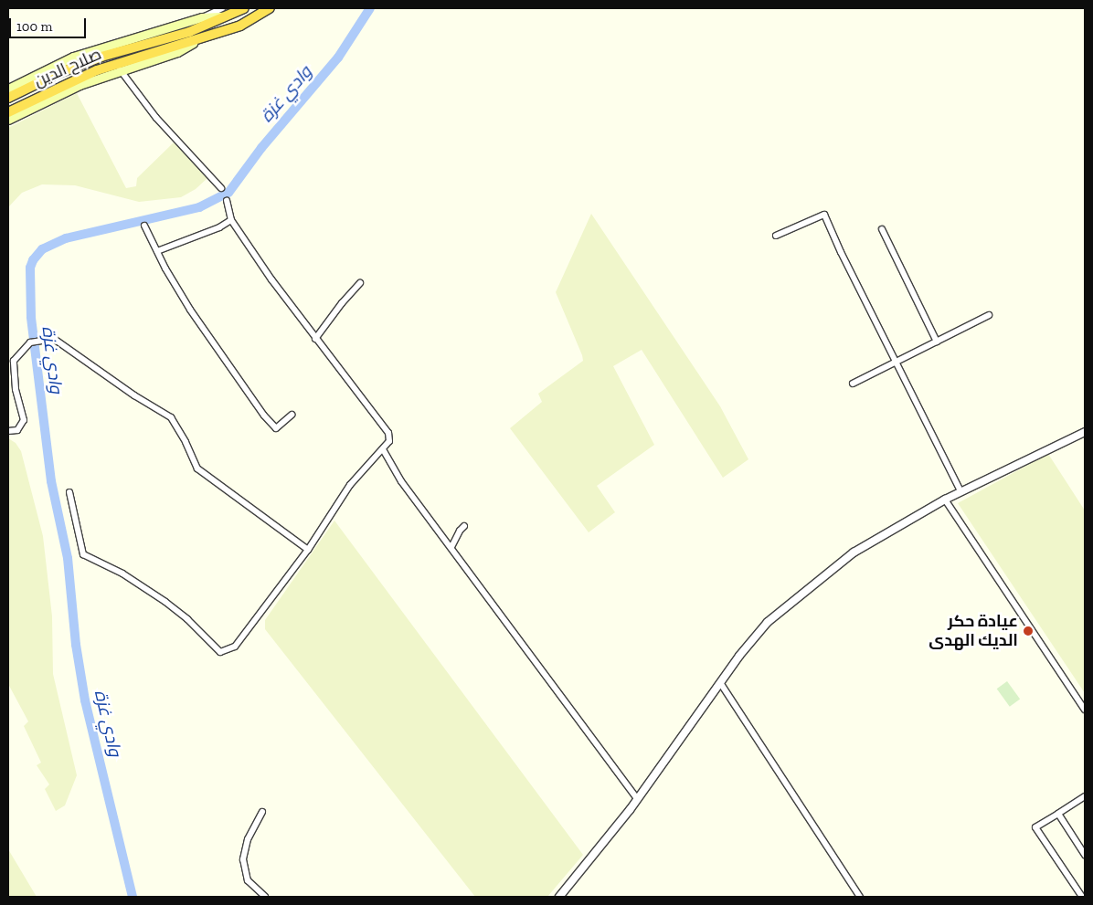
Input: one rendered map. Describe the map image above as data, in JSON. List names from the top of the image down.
{
  "streets": {
    "highway": ["صلاح الدين"]
  },
  "water": ["وادي غزة"],
  "places": ["عيادة حكر الديك الهدى"],
  "scale_bar": "100 m"
}
